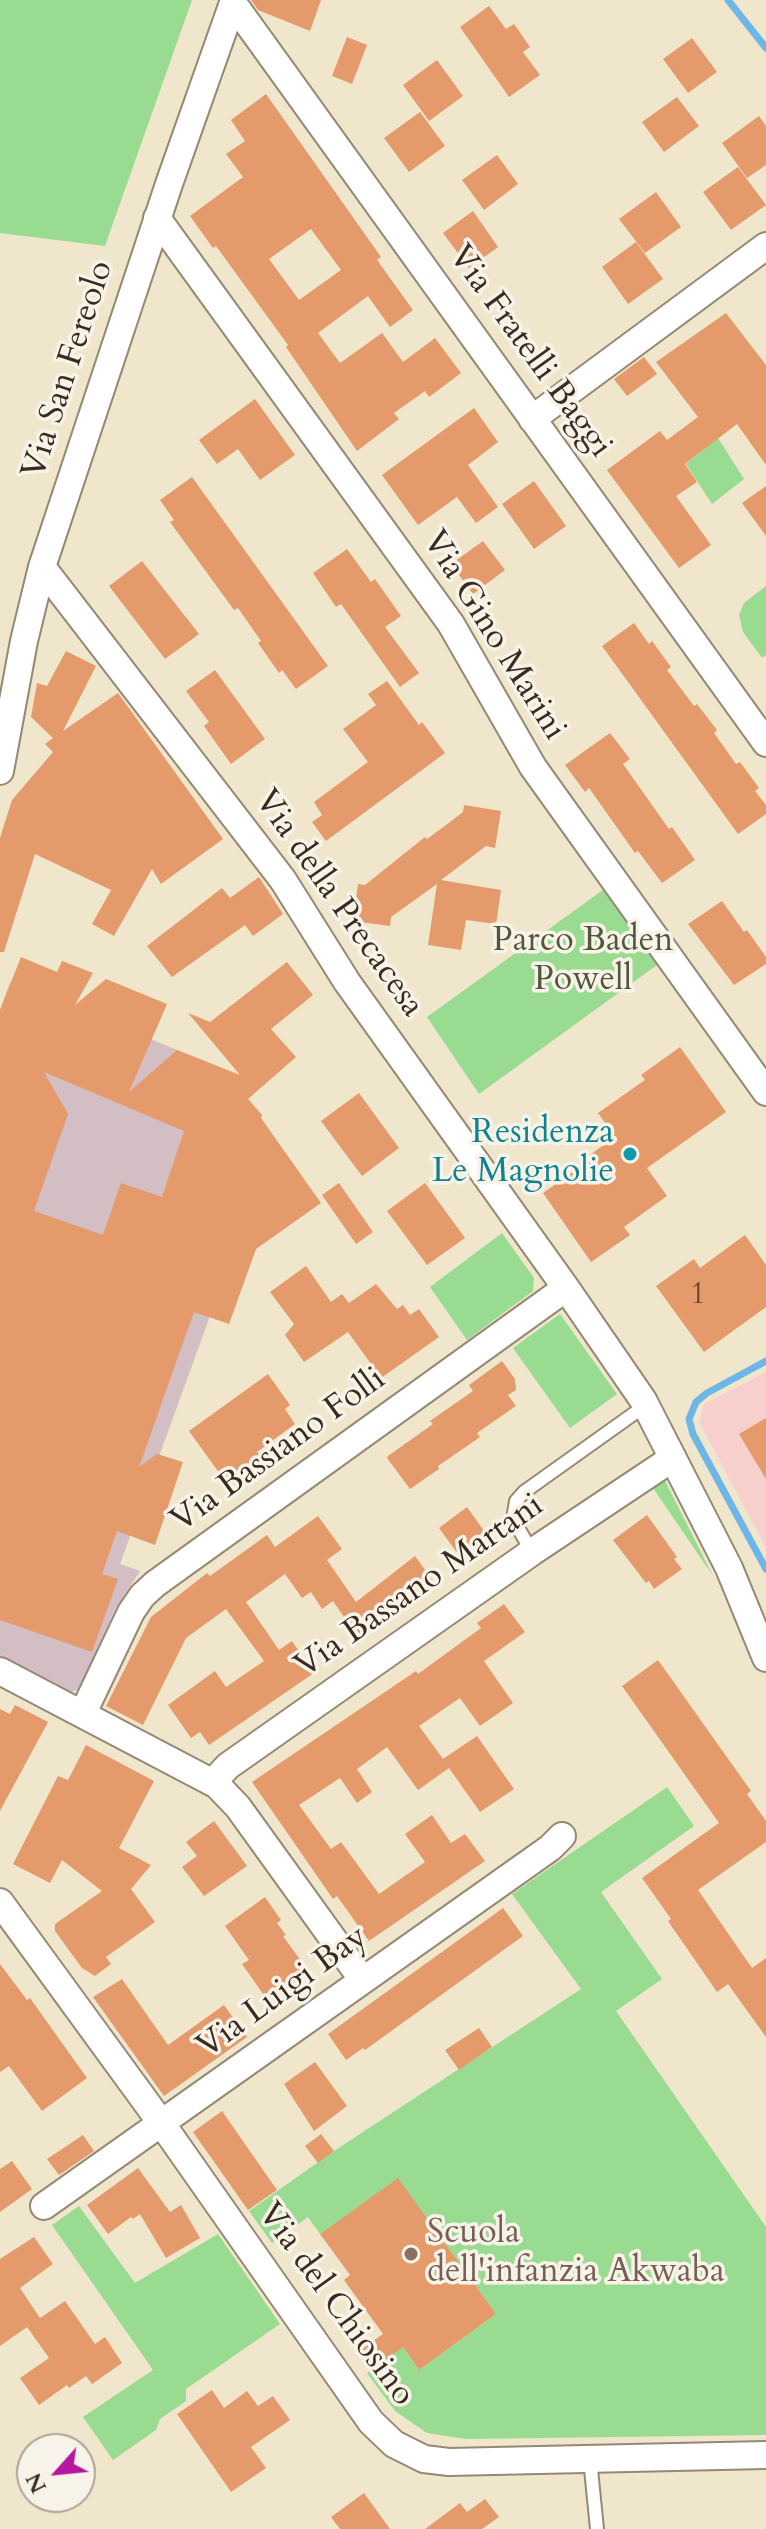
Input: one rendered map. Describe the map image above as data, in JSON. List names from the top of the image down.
{
  "streets": {
    "street": [
      "Via Fratelli Baggi",
      "Via San Fereolo",
      "Via Gino Marini",
      "Via della Precacesa",
      "Via Bassiano Folli",
      "Via Bassano Martani",
      "Via Luigi Bay",
      "Via del Chiosino"
    ]
  },
  "crossings": [
    ["Via Fratelli Baggi", "Via San Fereolo"],
    ["Via San Fereolo", "Via Gino Marini"],
    ["Via San Fereolo", "Via della Precacesa"],
    ["Via della Precacesa", "Via Bassiano Folli"],
    ["Via della Precacesa", "Via Bassano Martani"],
    ["Via Luigi Bay", "Via del Chiosino"]
  ],
  "parks": ["Parco Baden Powell"],
  "places": ["Residenza Le Magnolie", "Scuola dell'infanzia Akwaba"],
  "house_numbers": ["1"],
  "north": "bottom left"
}
